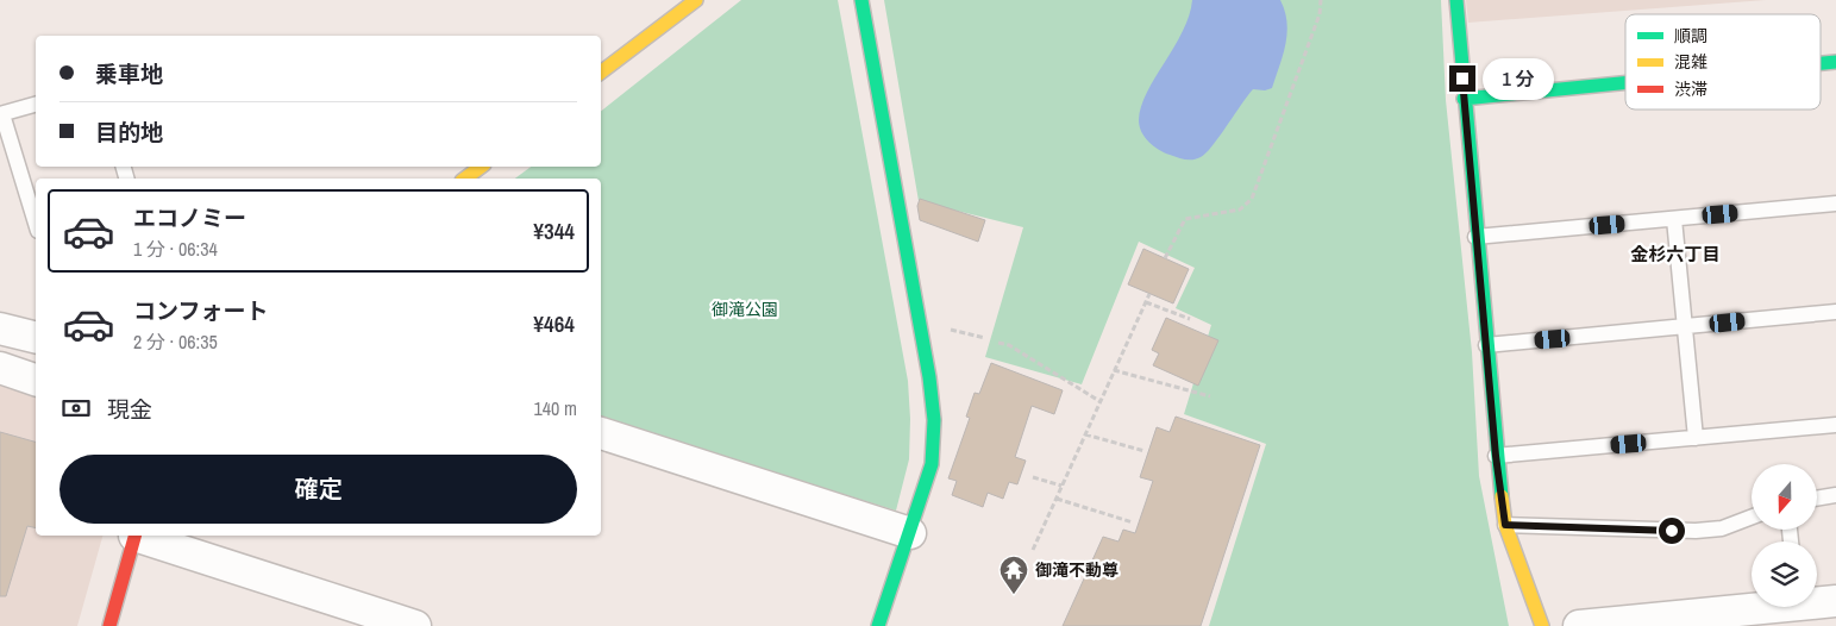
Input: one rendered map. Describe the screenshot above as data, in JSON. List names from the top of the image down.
{
  "districts": ["金杉六丁目"],
  "parks": ["御滝公園"],
  "places": {
    "temple": ["御滝不動尊"]
  },
  "legend": ["順調", "混雑", "渋滞"],
  "north": "bottom",
  "page": {
    "banner": ["乗車地", "目的地"],
    "bubble": "1 分",
    "list": [
      {
        "name": "エコノミー",
        "note": "1 分 · 06:34",
        "value": "¥344"
      },
      {
        "name": "コンフォート",
        "note": "2 分 · 06:35",
        "value": "¥464"
      }
    ],
    "pay": ["現金", "140 m"],
    "buttons": "確定"
  }
}
